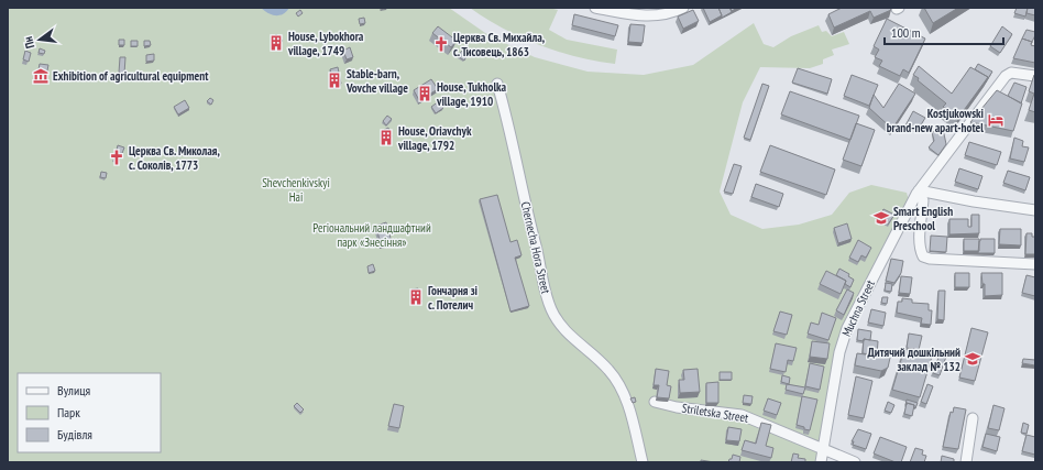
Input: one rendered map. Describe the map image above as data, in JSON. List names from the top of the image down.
{
  "streets": {
    "street": ["Chernecha Hora Street", "Muchna Street", "Striletska Street"]
  },
  "crossings": [
    ["Muchna Street", "Striletska Street"]
  ],
  "parks": ["Shevchenkivskyi Hai", "Регіональний ландшафтний парк «Знесіння»"],
  "places": {
    "building": [
      "House, Lybokhora village, 1749",
      "Stable-barn, Vovche village",
      "House, Tukholka village, 1910",
      "House, Oriavchyk village, 1792",
      "Гончарня зі с. Потелич"
    ],
    "church": ["Церква Св. Михайла, с. Тисовець, 1863", "Церква Св. Миколая, с. Соколів, 1773"],
    "museum": ["Exhibition of agricultural equipment"],
    "hotel": ["Kostjukowski brand-new apart-hotel"],
    "school or university": ["Smart English Preschool", "Дитячий дошкільний заклад № 132"]
  },
  "legend": ["Вулиця", "Парк", "Будівля"],
  "scale_bar": "100 m",
  "north": "left"
}
